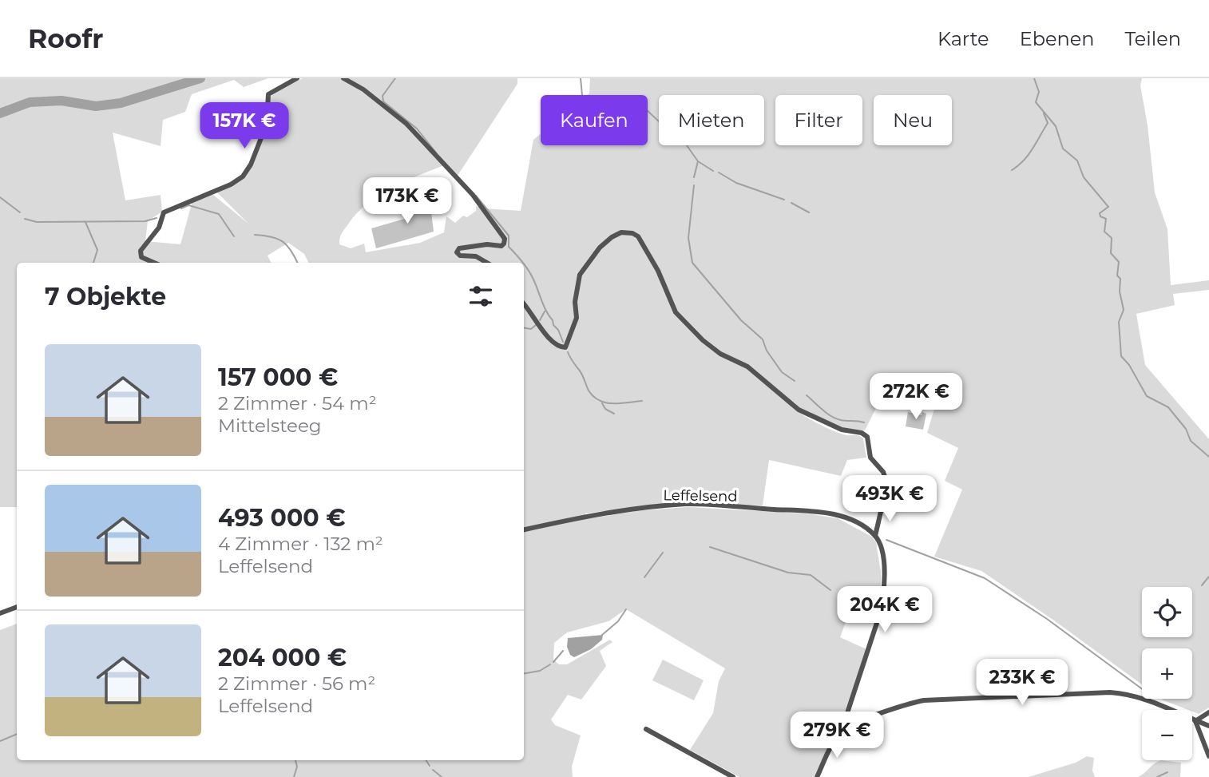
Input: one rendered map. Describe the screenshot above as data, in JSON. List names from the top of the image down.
{
  "streets": {
    "street": ["Leffelsend"]
  },
  "page": {
    "header": "Roofr",
    "nav": ["Karte", "Ebenen", "Teilen"],
    "chip": [
      "Kaufen",
      "Mieten",
      "Filter",
      "Neu"
    ],
    "price": [
      "157K €",
      "173K €",
      "272K €",
      "493K €",
      "204K €",
      "233K €",
      "279K €"
    ],
    "heading": "7 Objekte",
    "list": [
      {
        "name": "157 000 €",
        "note": "2 Zimmer · 54 m² · Mittelsteeg"
      },
      {
        "name": "493 000 €",
        "note": "4 Zimmer · 132 m² · Leffelsend"
      },
      {
        "name": "204 000 €",
        "note": "2 Zimmer · 56 m² · Leffelsend"
      }
    ],
    "map_buttons": ["+", "−"]
  }
}
